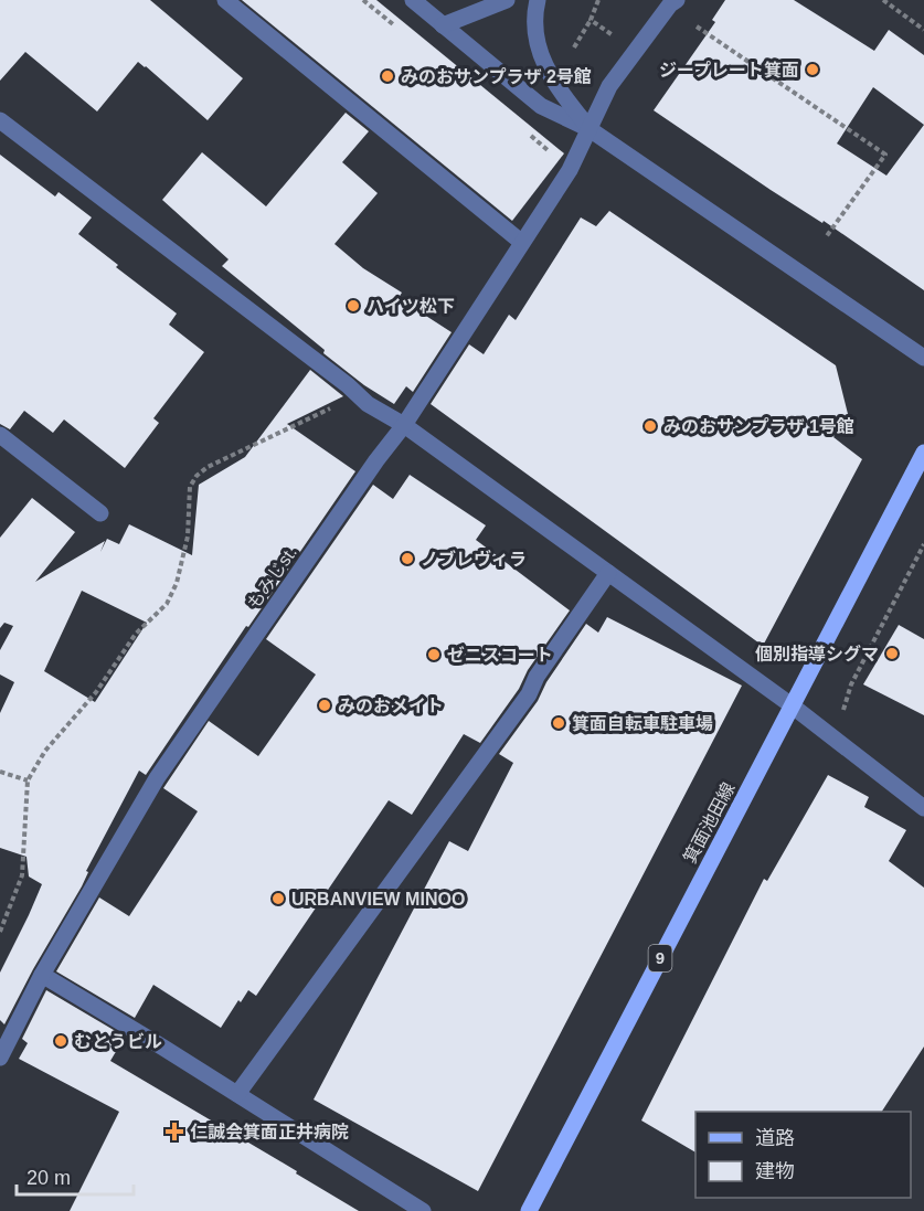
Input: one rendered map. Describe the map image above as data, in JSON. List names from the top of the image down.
{
  "streets": {
    "main road": ["箕面池田線", "9"],
    "street": ["もみじst."]
  },
  "places": {
    "other": [
      "ジープレート箕面",
      "みのおサンプラザ 2号館",
      "ハイツ松下",
      "みのおサンプラザ 1号館",
      "ノブレヴィラ",
      "個別指導シグマ",
      "ゼニスコート",
      "みのおメイト",
      "箕面自転車駐車場",
      "URBANVIEW MINOO",
      "むとうビル"
    ],
    "health": ["仁誠会箕面正井病院"]
  },
  "legend": ["道路", "建物"],
  "scale_bar": "20 m"
}
